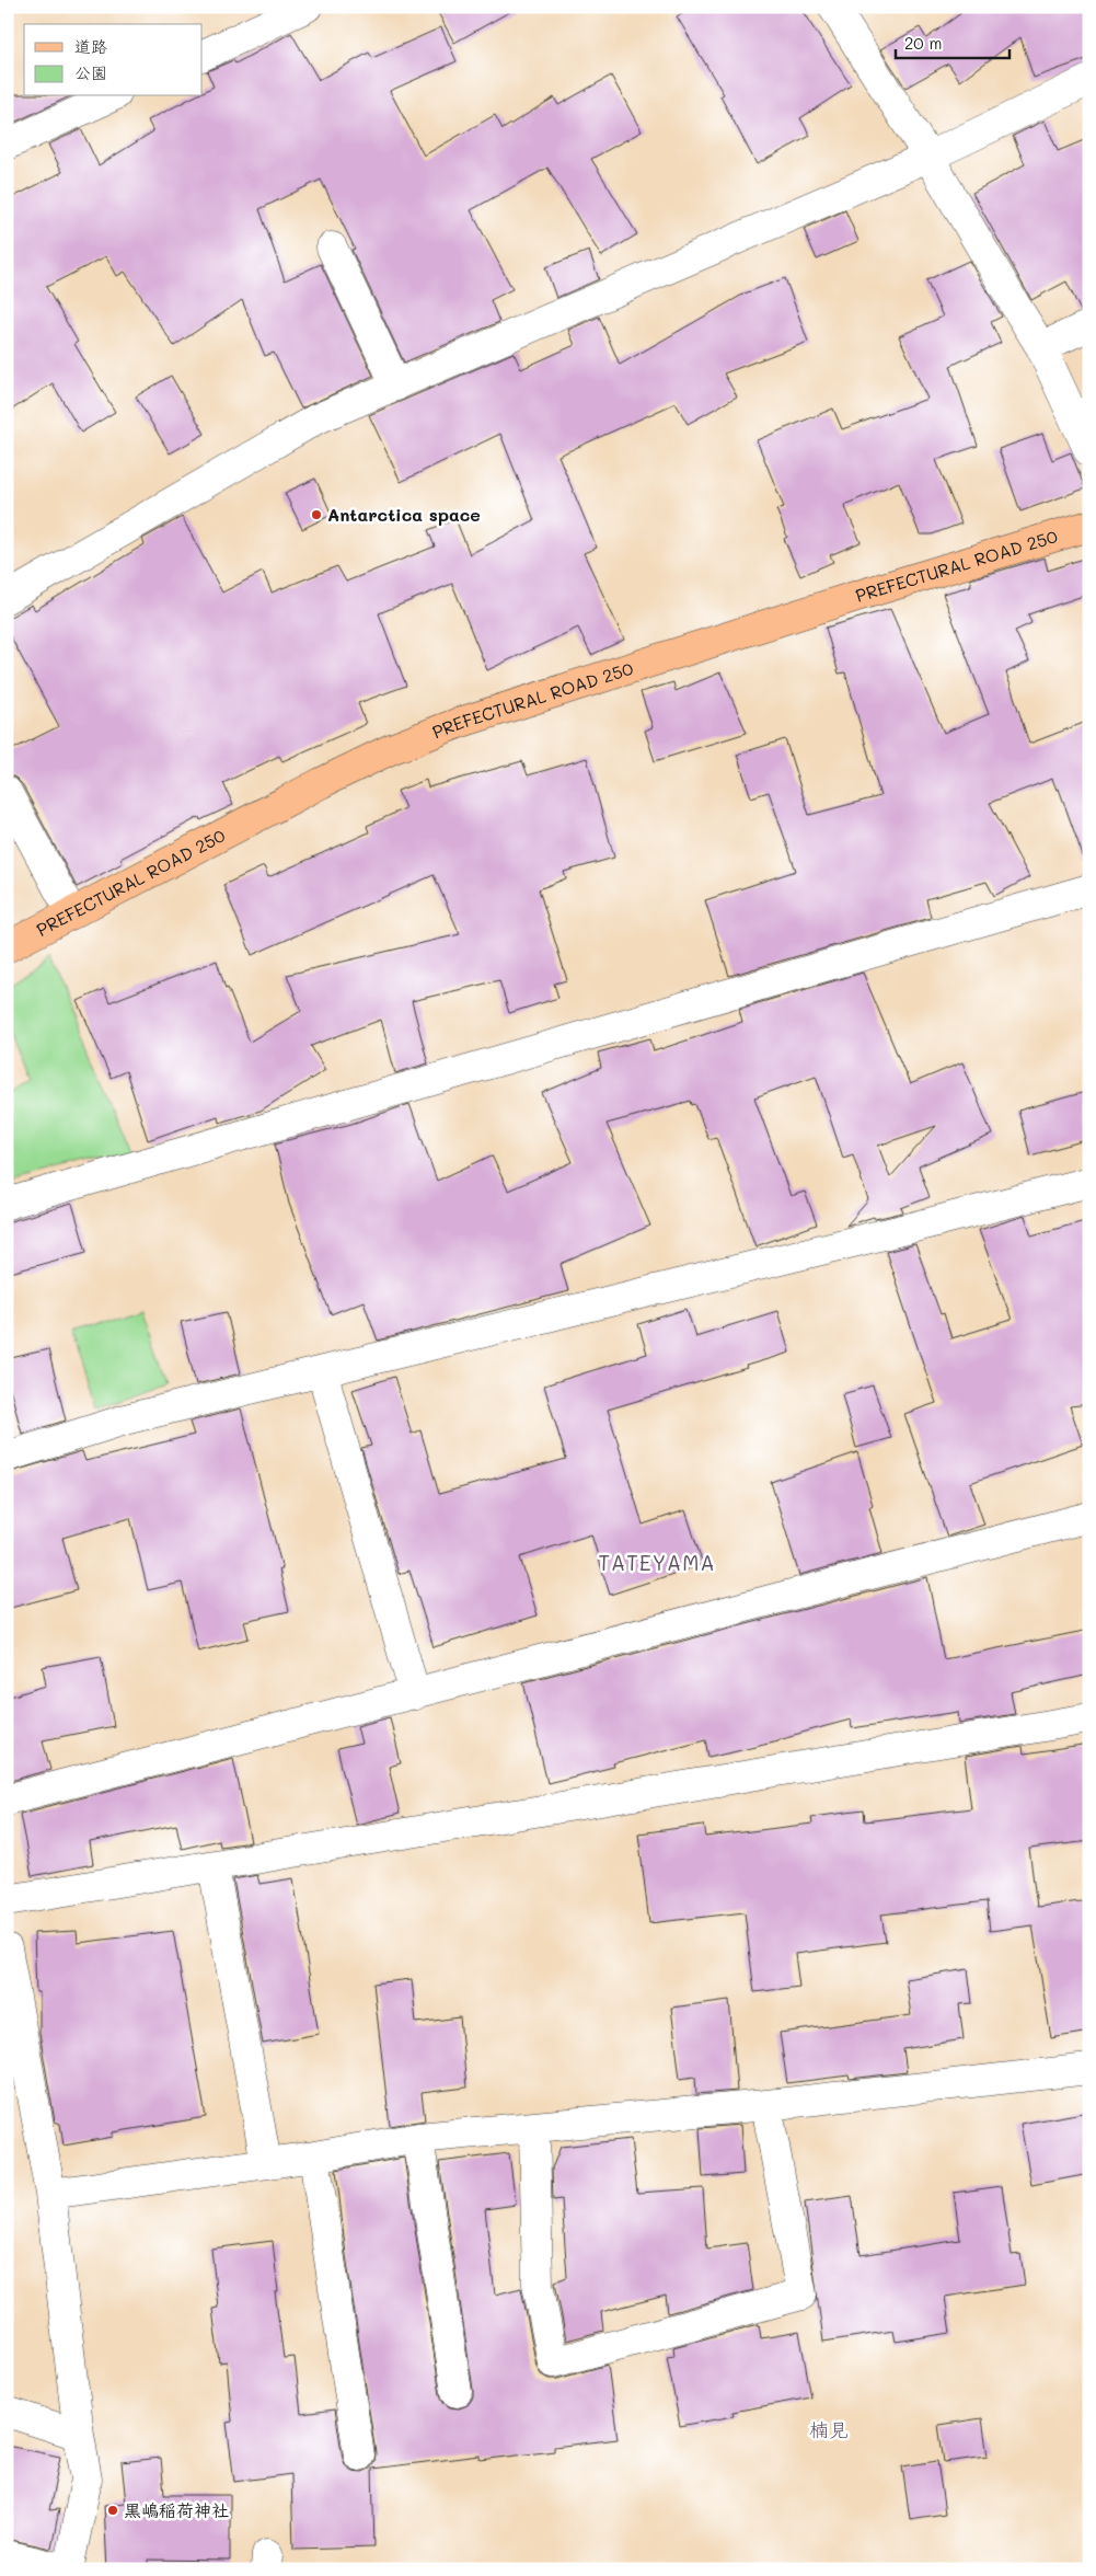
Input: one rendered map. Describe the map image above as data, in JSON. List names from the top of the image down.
{
  "streets": {
    "main road": ["PREFECTURAL ROAD 250"]
  },
  "districts": ["TATEYAMA", "楠見"],
  "places": ["Antarctica space", "黒嶋稲荷神社"],
  "legend": ["道路", "公園"],
  "scale_bar": "20 m"
}
